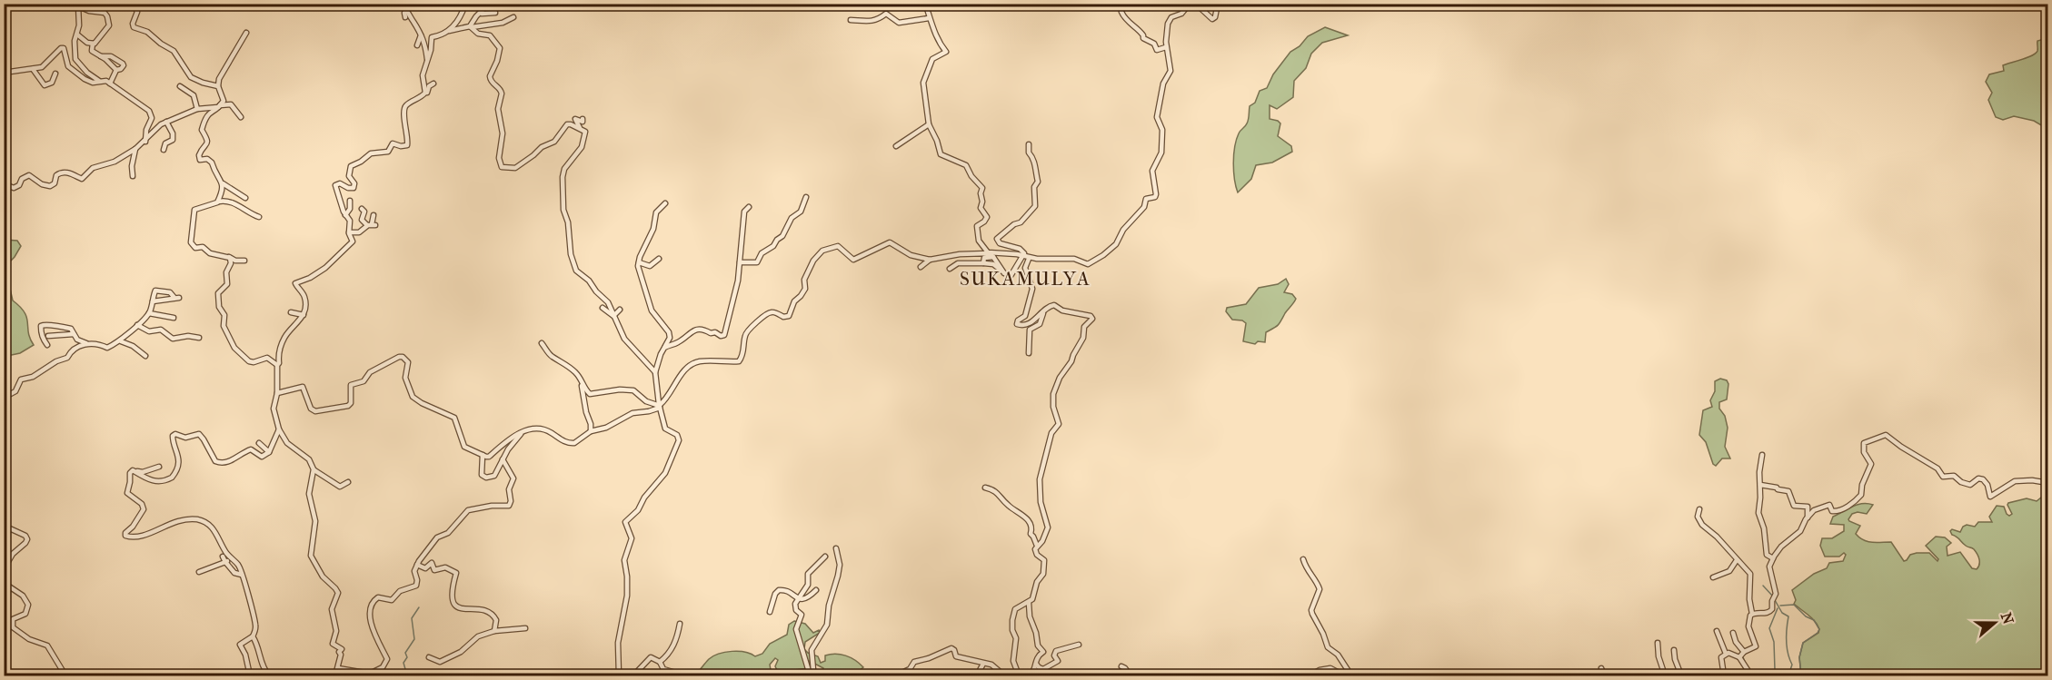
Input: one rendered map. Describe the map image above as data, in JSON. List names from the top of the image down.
{
  "districts": ["SUKAMULYA"],
  "north": "right"
}
